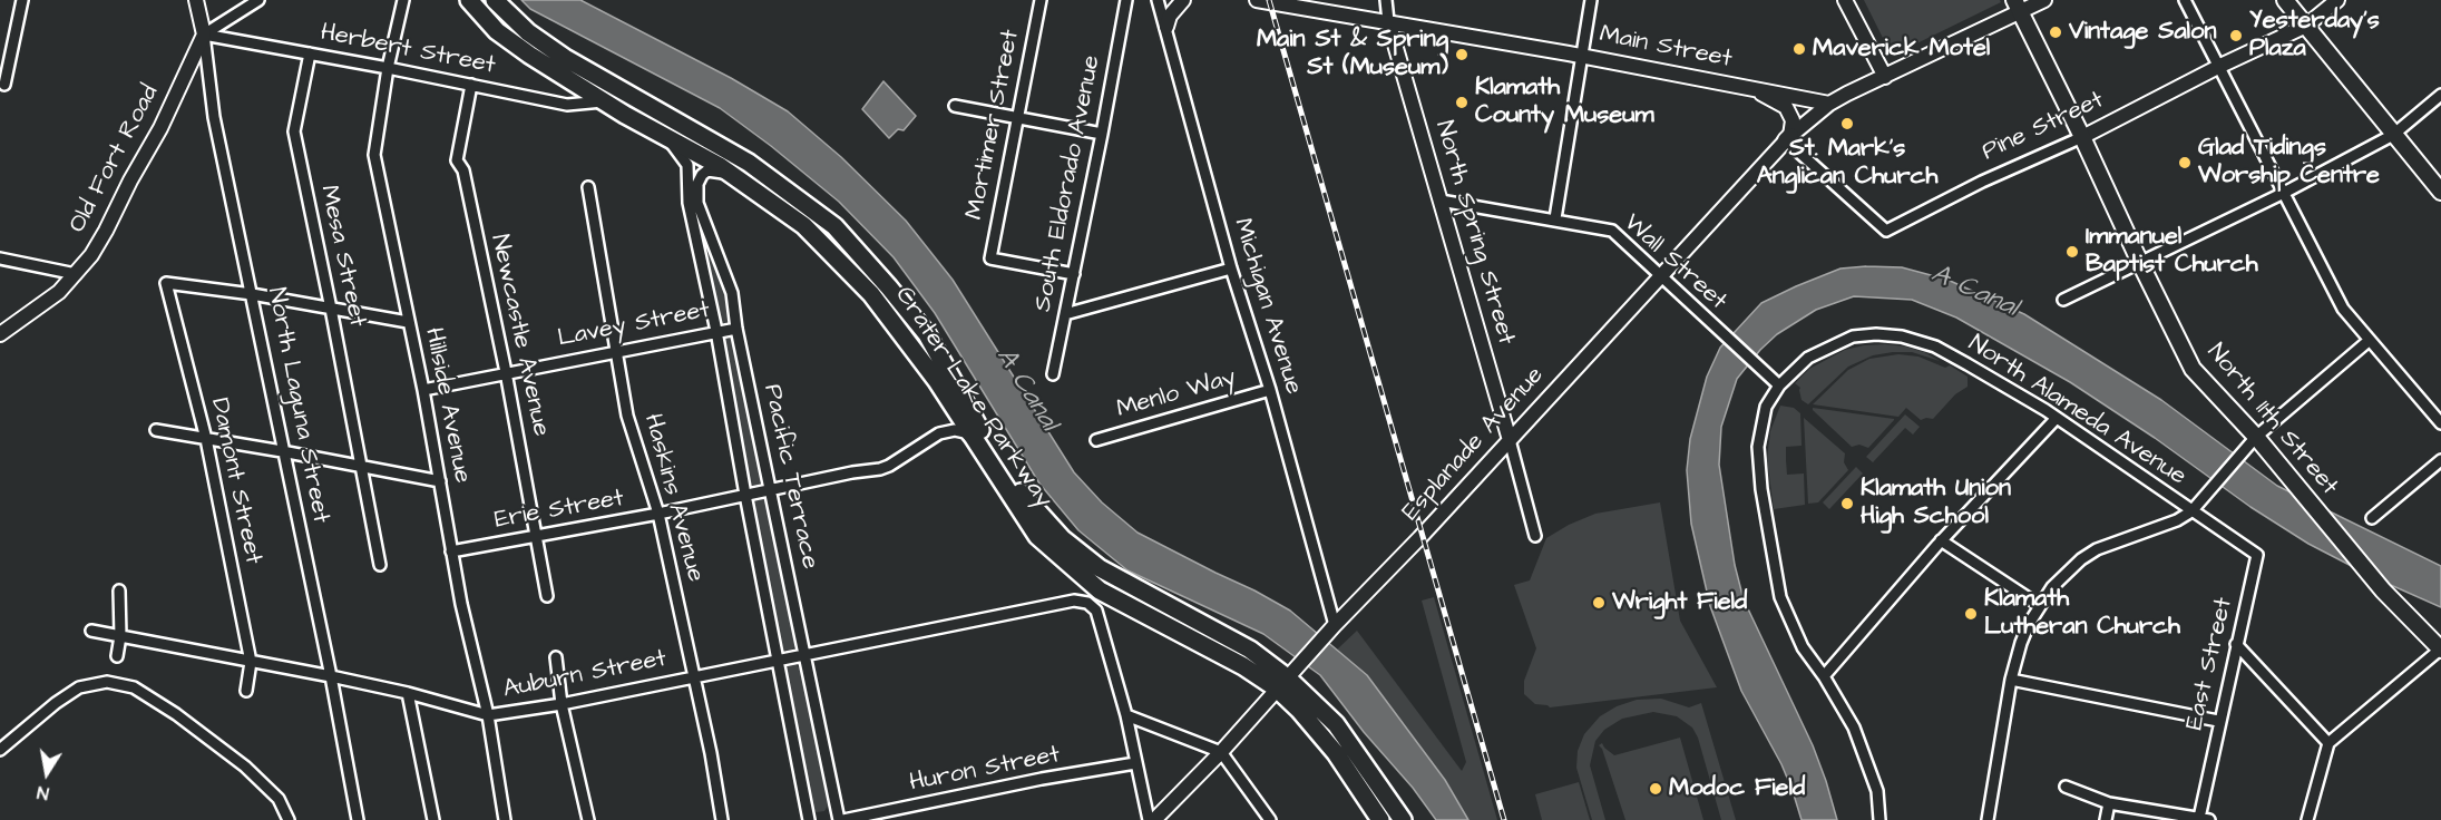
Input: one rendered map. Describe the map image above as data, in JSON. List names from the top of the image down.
{
  "streets": {
    "main road": ["Crater Lake Parkway", "North 11th Street"],
    "street": [
      "Main Street",
      "Herbert Street",
      "Mortimer Street",
      "Pine Street",
      "Old Fort Road",
      "South Eldorado Avenue",
      "North Spring Street",
      "Mesa Street",
      "Wall Street",
      "Michigan Avenue",
      "Lavey Street",
      "Newcastle Avenue",
      "Menlo Way",
      "North Laguna Street",
      "Hillside Avenue",
      "North Alameda Avenue",
      "Esplanade Avenue",
      "Pacific Terrace",
      "Damont Street",
      "Haskins Avenue",
      "Erie Street",
      "East Street",
      "Auburn Street",
      "Huron Street"
    ]
  },
  "crossings": [
    ["Main Street", "North Spring Street"],
    ["Main Street", "Esplanade Avenue"],
    ["Herbert Street", "Old Fort Road"],
    ["Herbert Street", "Mesa Street"],
    ["Herbert Street", "Newcastle Avenue"],
    ["Herbert Street", "Crater Lake Parkway"],
    ["Herbert Street", "North Laguna Street"],
    ["Herbert Street", "Hillside Avenue"],
    ["Mortimer Street", "South Eldorado Avenue"],
    ["Pine Street", "North 11th Street"],
    ["Pine Street", "Esplanade Avenue"],
    ["Old Fort Road", "North Laguna Street"],
    ["North Spring Street", "Wall Street"],
    ["North Spring Street", "Esplanade Avenue"],
    ["Wall Street", "North Alameda Avenue"],
    ["Wall Street", "Esplanade Avenue"],
    ["Michigan Avenue", "Menlo Way"],
    ["Michigan Avenue", "Esplanade Avenue"],
    ["Lavey Street", "Newcastle Avenue"],
    ["Lavey Street", "Hillside Avenue"],
    ["Lavey Street", "Pacific Terrace"],
    ["Lavey Street", "Haskins Avenue"],
    ["Newcastle Avenue", "Erie Street"],
    ["Crater Lake Parkway", "Esplanade Avenue"],
    ["Crater Lake Parkway", "Pacific Terrace"],
    ["Crater Lake Parkway", "Erie Street"],
    ["North Laguna Street", "Damont Street"],
    ["North Laguna Street", "Auburn Street"],
    ["Hillside Avenue", "Erie Street"],
    ["Hillside Avenue", "Auburn Street"],
    ["North Alameda Avenue", "East Street"],
    ["Pacific Terrace", "Erie Street"],
    ["Pacific Terrace", "Auburn Street"],
    ["Pacific Terrace", "Huron Street"],
    ["Damont Street", "Auburn Street"],
    ["Haskins Avenue", "Erie Street"],
    ["Haskins Avenue", "Auburn Street"]
  ],
  "water": ["A Canal"],
  "places": [
    "Vintage Salon",
    "Yesterday's Plaza",
    "Maverick Motel",
    "Main St & Spring St (Museum)",
    "Klamath County Museum",
    "St. Mark's Anglican Church",
    "Glad Tidings Worship Centre",
    "Immanuel Baptist Church",
    "Klamath Union High School",
    "Wright Field",
    "Klamath Lutheran Church",
    "Modoc Field"
  ],
  "north": "bottom"
}
